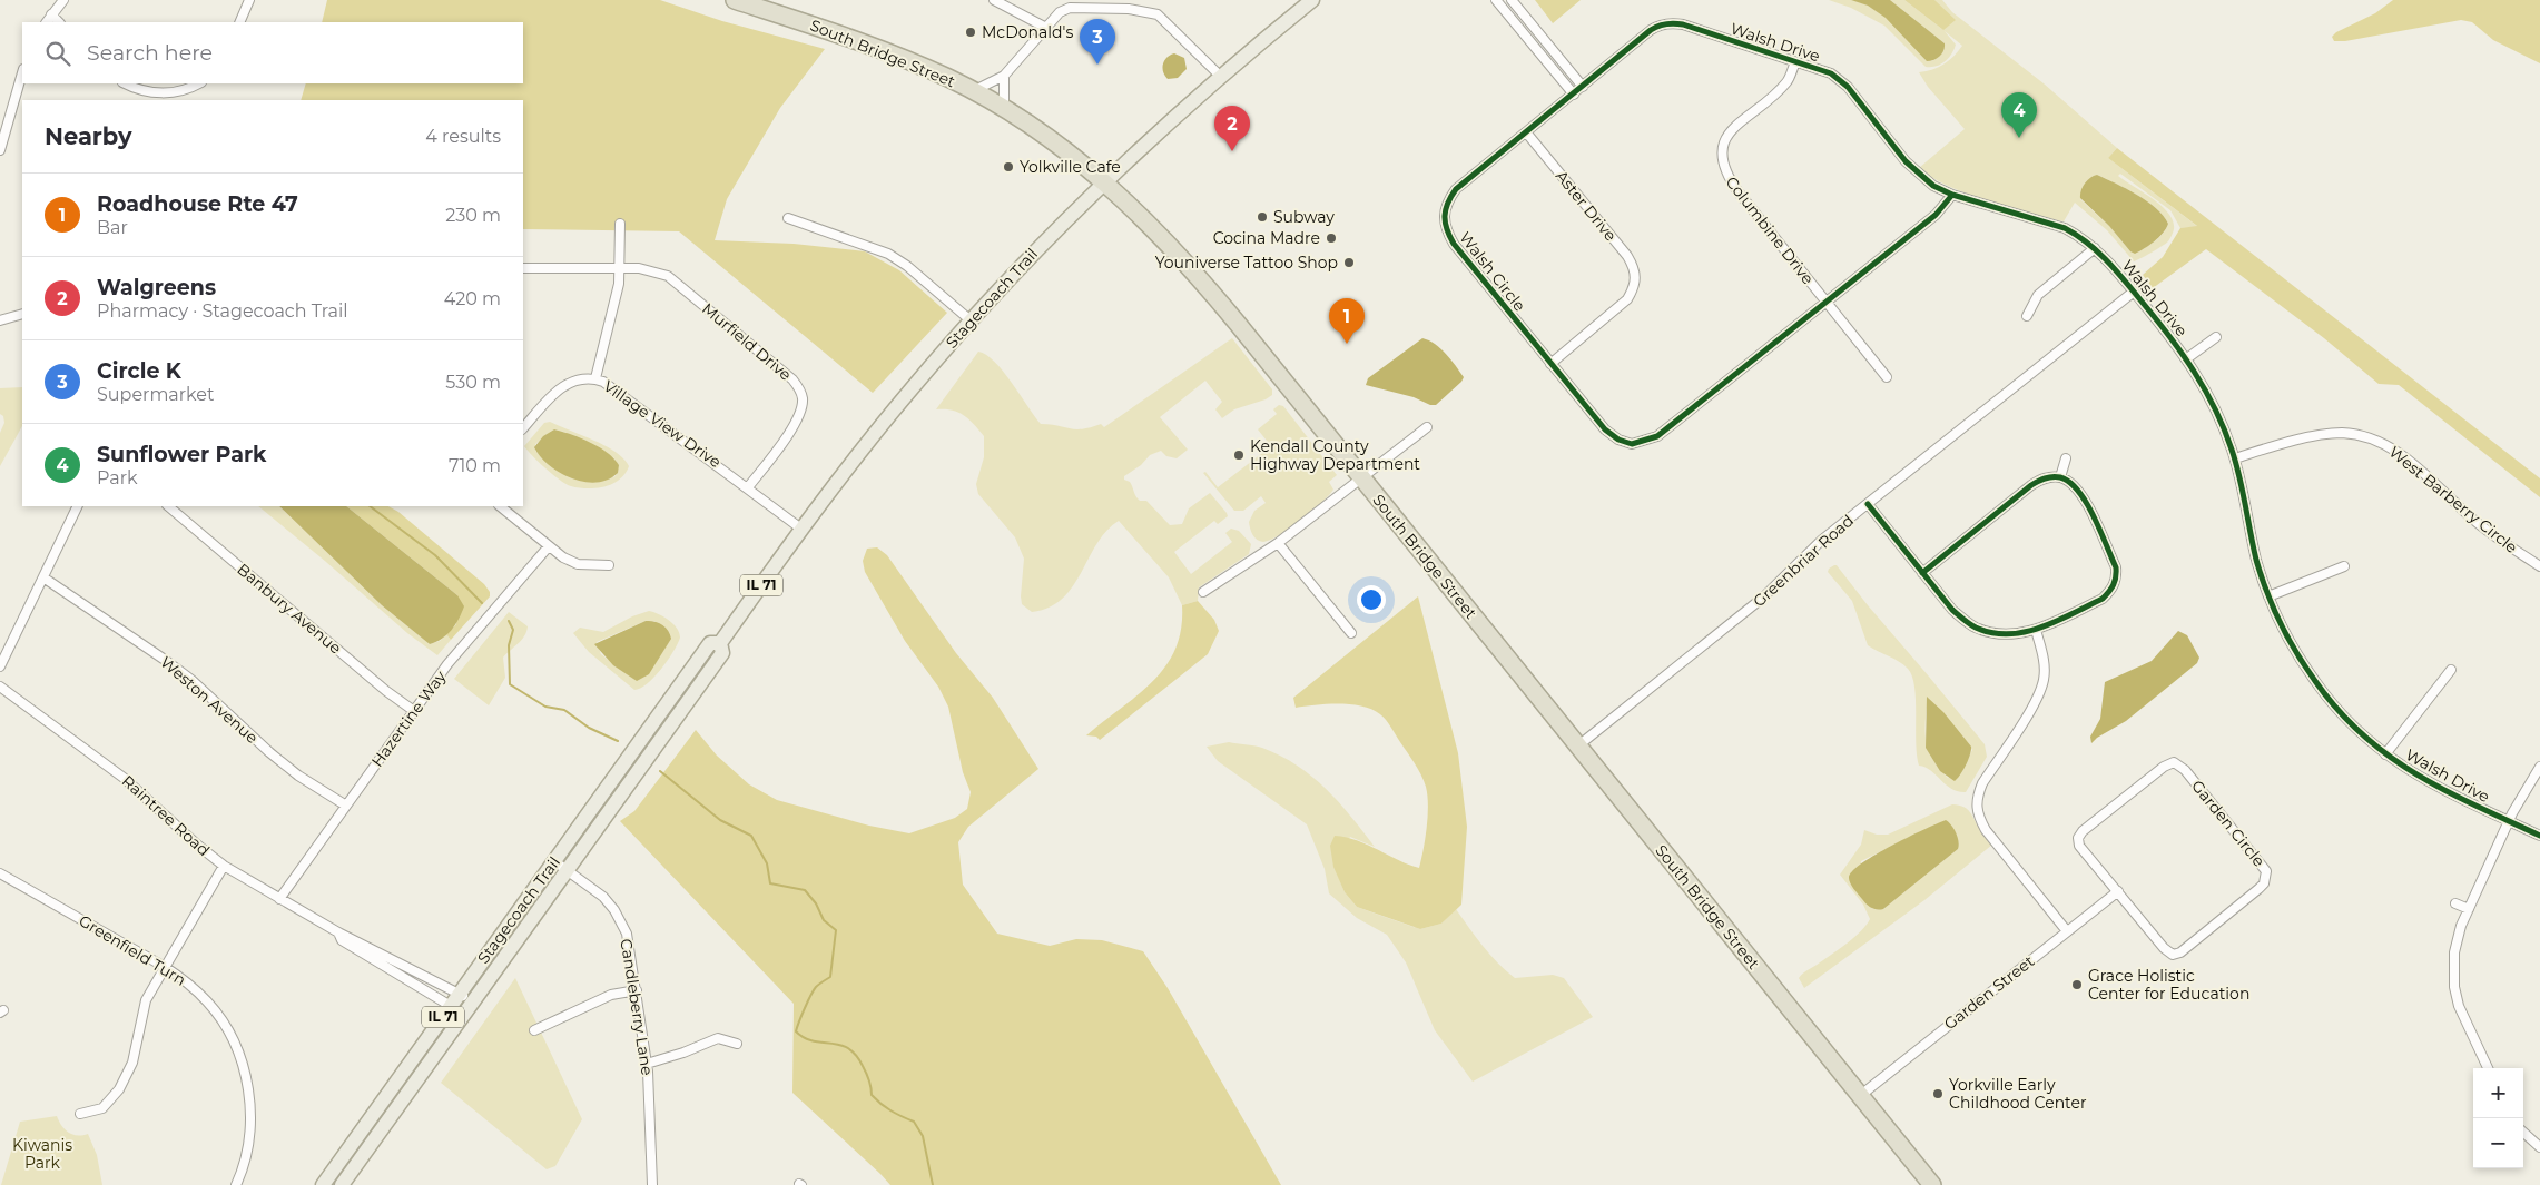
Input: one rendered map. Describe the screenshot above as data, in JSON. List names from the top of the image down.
{
  "streets": {
    "highway": ["South Bridge Street"],
    "main road": ["Stagecoach Trail", "IL 71"],
    "street": [
      "Walsh Drive",
      "Aster Drive",
      "Columbine Drive",
      "Walsh Circle",
      "Murfield Drive",
      "Village View Drive",
      "West Barberry Circle",
      "Greenbriar Road",
      "Banbury Avenue",
      "Weston Avenue",
      "Hazertine Way",
      "Raintree Road",
      "Garden Circle",
      "Greenfield Turn",
      "Garden Street",
      "Candleberry Lane"
    ]
  },
  "crossings": [
    ["Walsh Drive", "Walsh Circle"],
    ["Walsh Drive", "West Barberry Circle"],
    ["Walsh Drive", "Greenbriar Road"],
    ["South Bridge Street", "Stagecoach Trail"],
    ["South Bridge Street", "Greenbriar Road"],
    ["South Bridge Street", "Garden Street"],
    ["Aster Drive", "Walsh Circle"],
    ["Columbine Drive", "Walsh Circle"],
    ["Stagecoach Trail", "Village View Drive"],
    ["Stagecoach Trail", "Raintree Road"],
    ["Stagecoach Trail", "Candleberry Lane"],
    ["Murfield Drive", "Village View Drive"],
    ["Banbury Avenue", "Hazertine Way"],
    ["Weston Avenue", "Hazertine Way"],
    ["Hazertine Way", "Raintree Road"],
    ["Garden Circle", "Garden Street"]
  ],
  "parks": ["Kiwanis Park"],
  "places": [
    "McDonald's",
    "Yolkville Cafe",
    "Subway",
    "Cocina Madre",
    "Youniverse Tattoo Shop",
    "Kendall County Highway Department",
    "Grace Holistic Center for Education",
    "Yorkville Early Childhood Center"
  ],
  "page": {
    "pins": [
      "3",
      "4",
      "2",
      "1"
    ],
    "search": "Search here",
    "heading": ["Nearby", "4 results"],
    "list": [
      {
        "mark": "1",
        "name": "Roadhouse Rte 47",
        "note": "Bar",
        "value": "230 m"
      },
      {
        "mark": "2",
        "name": "Walgreens",
        "note": "Pharmacy · Stagecoach Trail",
        "value": "420 m"
      },
      {
        "mark": "3",
        "name": "Circle K",
        "note": "Supermarket",
        "value": "530 m"
      },
      {
        "mark": "4",
        "name": "Sunflower Park",
        "note": "Park",
        "value": "710 m"
      }
    ],
    "map_buttons": ["+", "−"]
  }
}
